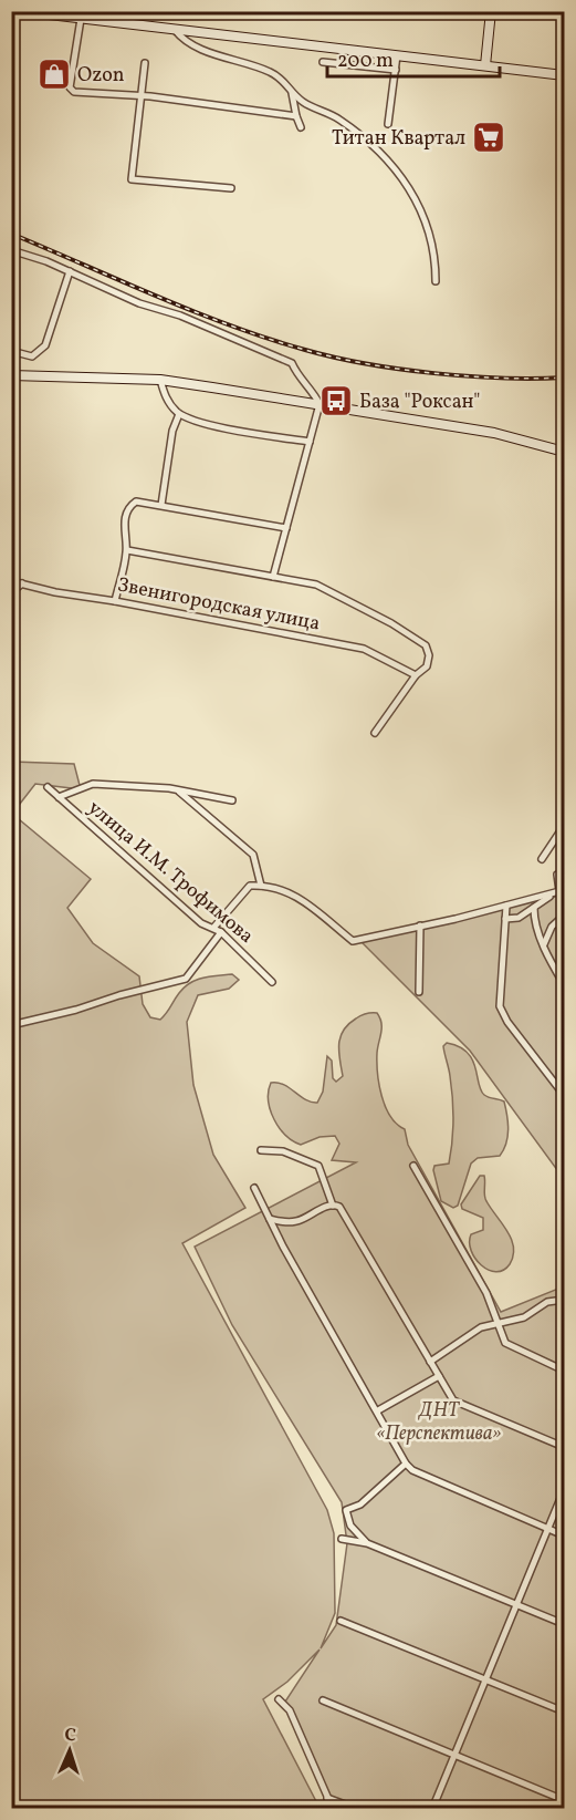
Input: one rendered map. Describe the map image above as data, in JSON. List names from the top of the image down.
{
  "streets": {
    "street": ["Звенигородская улица", "улица И.М. Трофимова"]
  },
  "parks": ["ДНТ «Перспектива»"],
  "places": {
    "shop": ["Ozon"],
    "supermarket": ["Титан Квартал"],
    "bus stop": ["База \"Роксан\""]
  },
  "scale_bar": "200 m",
  "north": "top"
}
